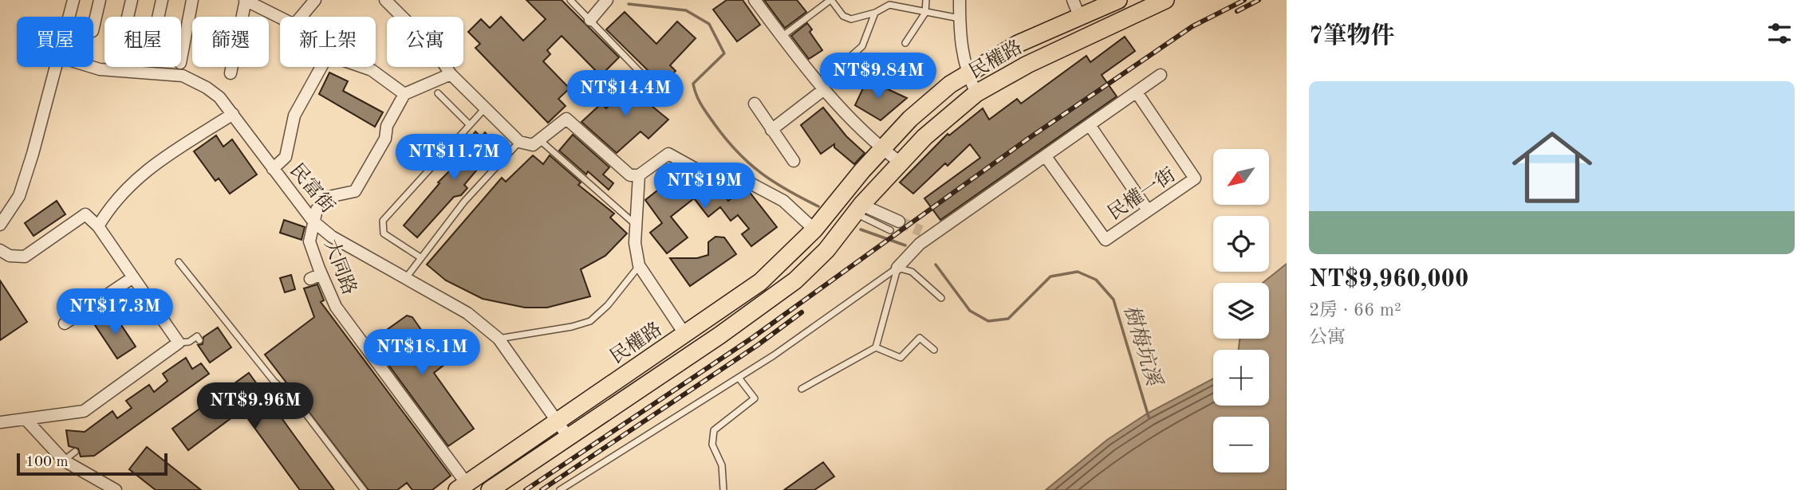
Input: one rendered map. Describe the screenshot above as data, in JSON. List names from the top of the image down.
{
  "streets": {
    "main road": ["民權路"],
    "street": ["民富街", "民權一街", "大同路"]
  },
  "crossings": [
    ["民權路", "民富街"],
    ["民權路", "大同路"],
    ["民富街", "大同路"]
  ],
  "water": ["樹梅坑溪"],
  "scale_bar": "100 m",
  "north": "bottom left",
  "page": {
    "heading": "7筆物件",
    "chip": [
      "買屋",
      "租屋",
      "篩選",
      "新上架",
      "公寓"
    ],
    "price": [
      "NT$9.84M",
      "NT$14.4M",
      "NT$11.7M",
      "NT$19M",
      "NT$17.3M",
      "NT$18.1M",
      "NT$9.96M"
    ],
    "list": [
      {
        "name": "NT$9,960,000",
        "note": "2房 · 66 m² · 公寓"
      }
    ],
    "map_buttons": ["+", "−"],
    "scale": "100 m"
  }
}
